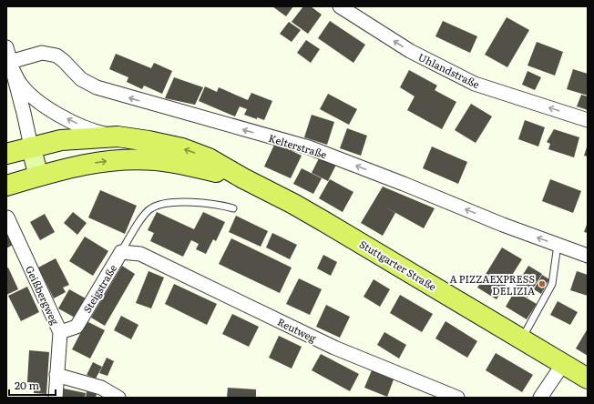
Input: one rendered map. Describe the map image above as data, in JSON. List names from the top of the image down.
{
  "streets": {
    "main road": ["Stuttgarter Straße"],
    "street": [
      "Uhlandstraße",
      "Kelterstraße",
      "Steigstraße",
      "Geißbergweg",
      "Reutweg"
    ]
  },
  "crossings": [
    ["Steigstraße", "Geißbergweg"],
    ["Steigstraße", "Reutweg"]
  ],
  "one_way": ["Uhlandstraße", "Kelterstraße"],
  "places": ["A PIZZAEXPRESS DELIZIA"],
  "scale_bar": "20 m"
}
